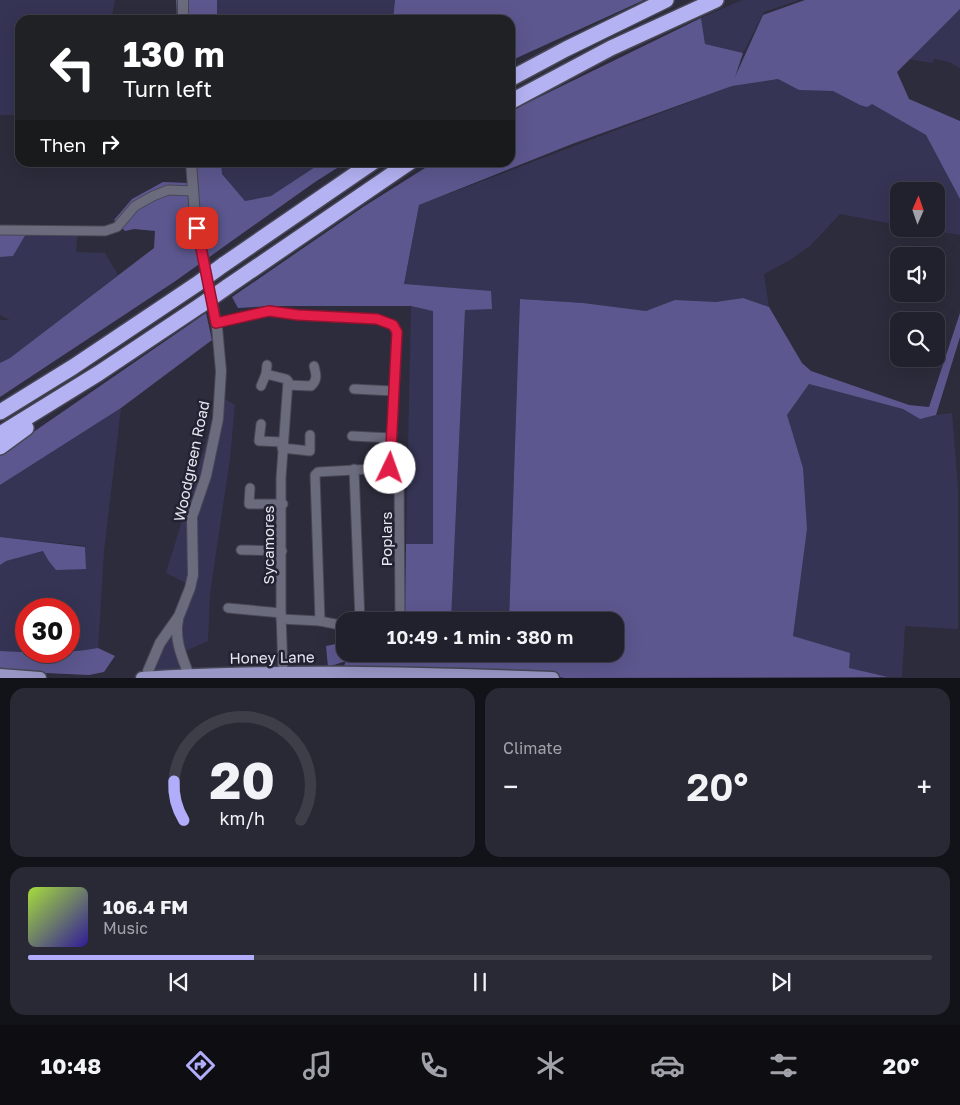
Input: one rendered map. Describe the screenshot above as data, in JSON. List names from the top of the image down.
{
  "streets": {
    "main road": ["Honey Lane"],
    "street": ["Woodgreen Road", "Poplars", "Sycamores"]
  },
  "crossings": [
    ["Woodgreen Road", "Honey Lane"],
    ["Sycamores", "Honey Lane"]
  ],
  "north": "top",
  "page": {
    "turn": ["130 m", "Turn left"],
    "then": "Then",
    "limit": "30",
    "trip": "10:49 · 1 min · 380 m",
    "tile": "Climate",
    "heat": ["−", "20°", "+"],
    "song": ["106.4 FM", "Music"],
    "tabs": ["10:48", "20°"],
    "gauge": ["20", "km/h"]
  }
}
